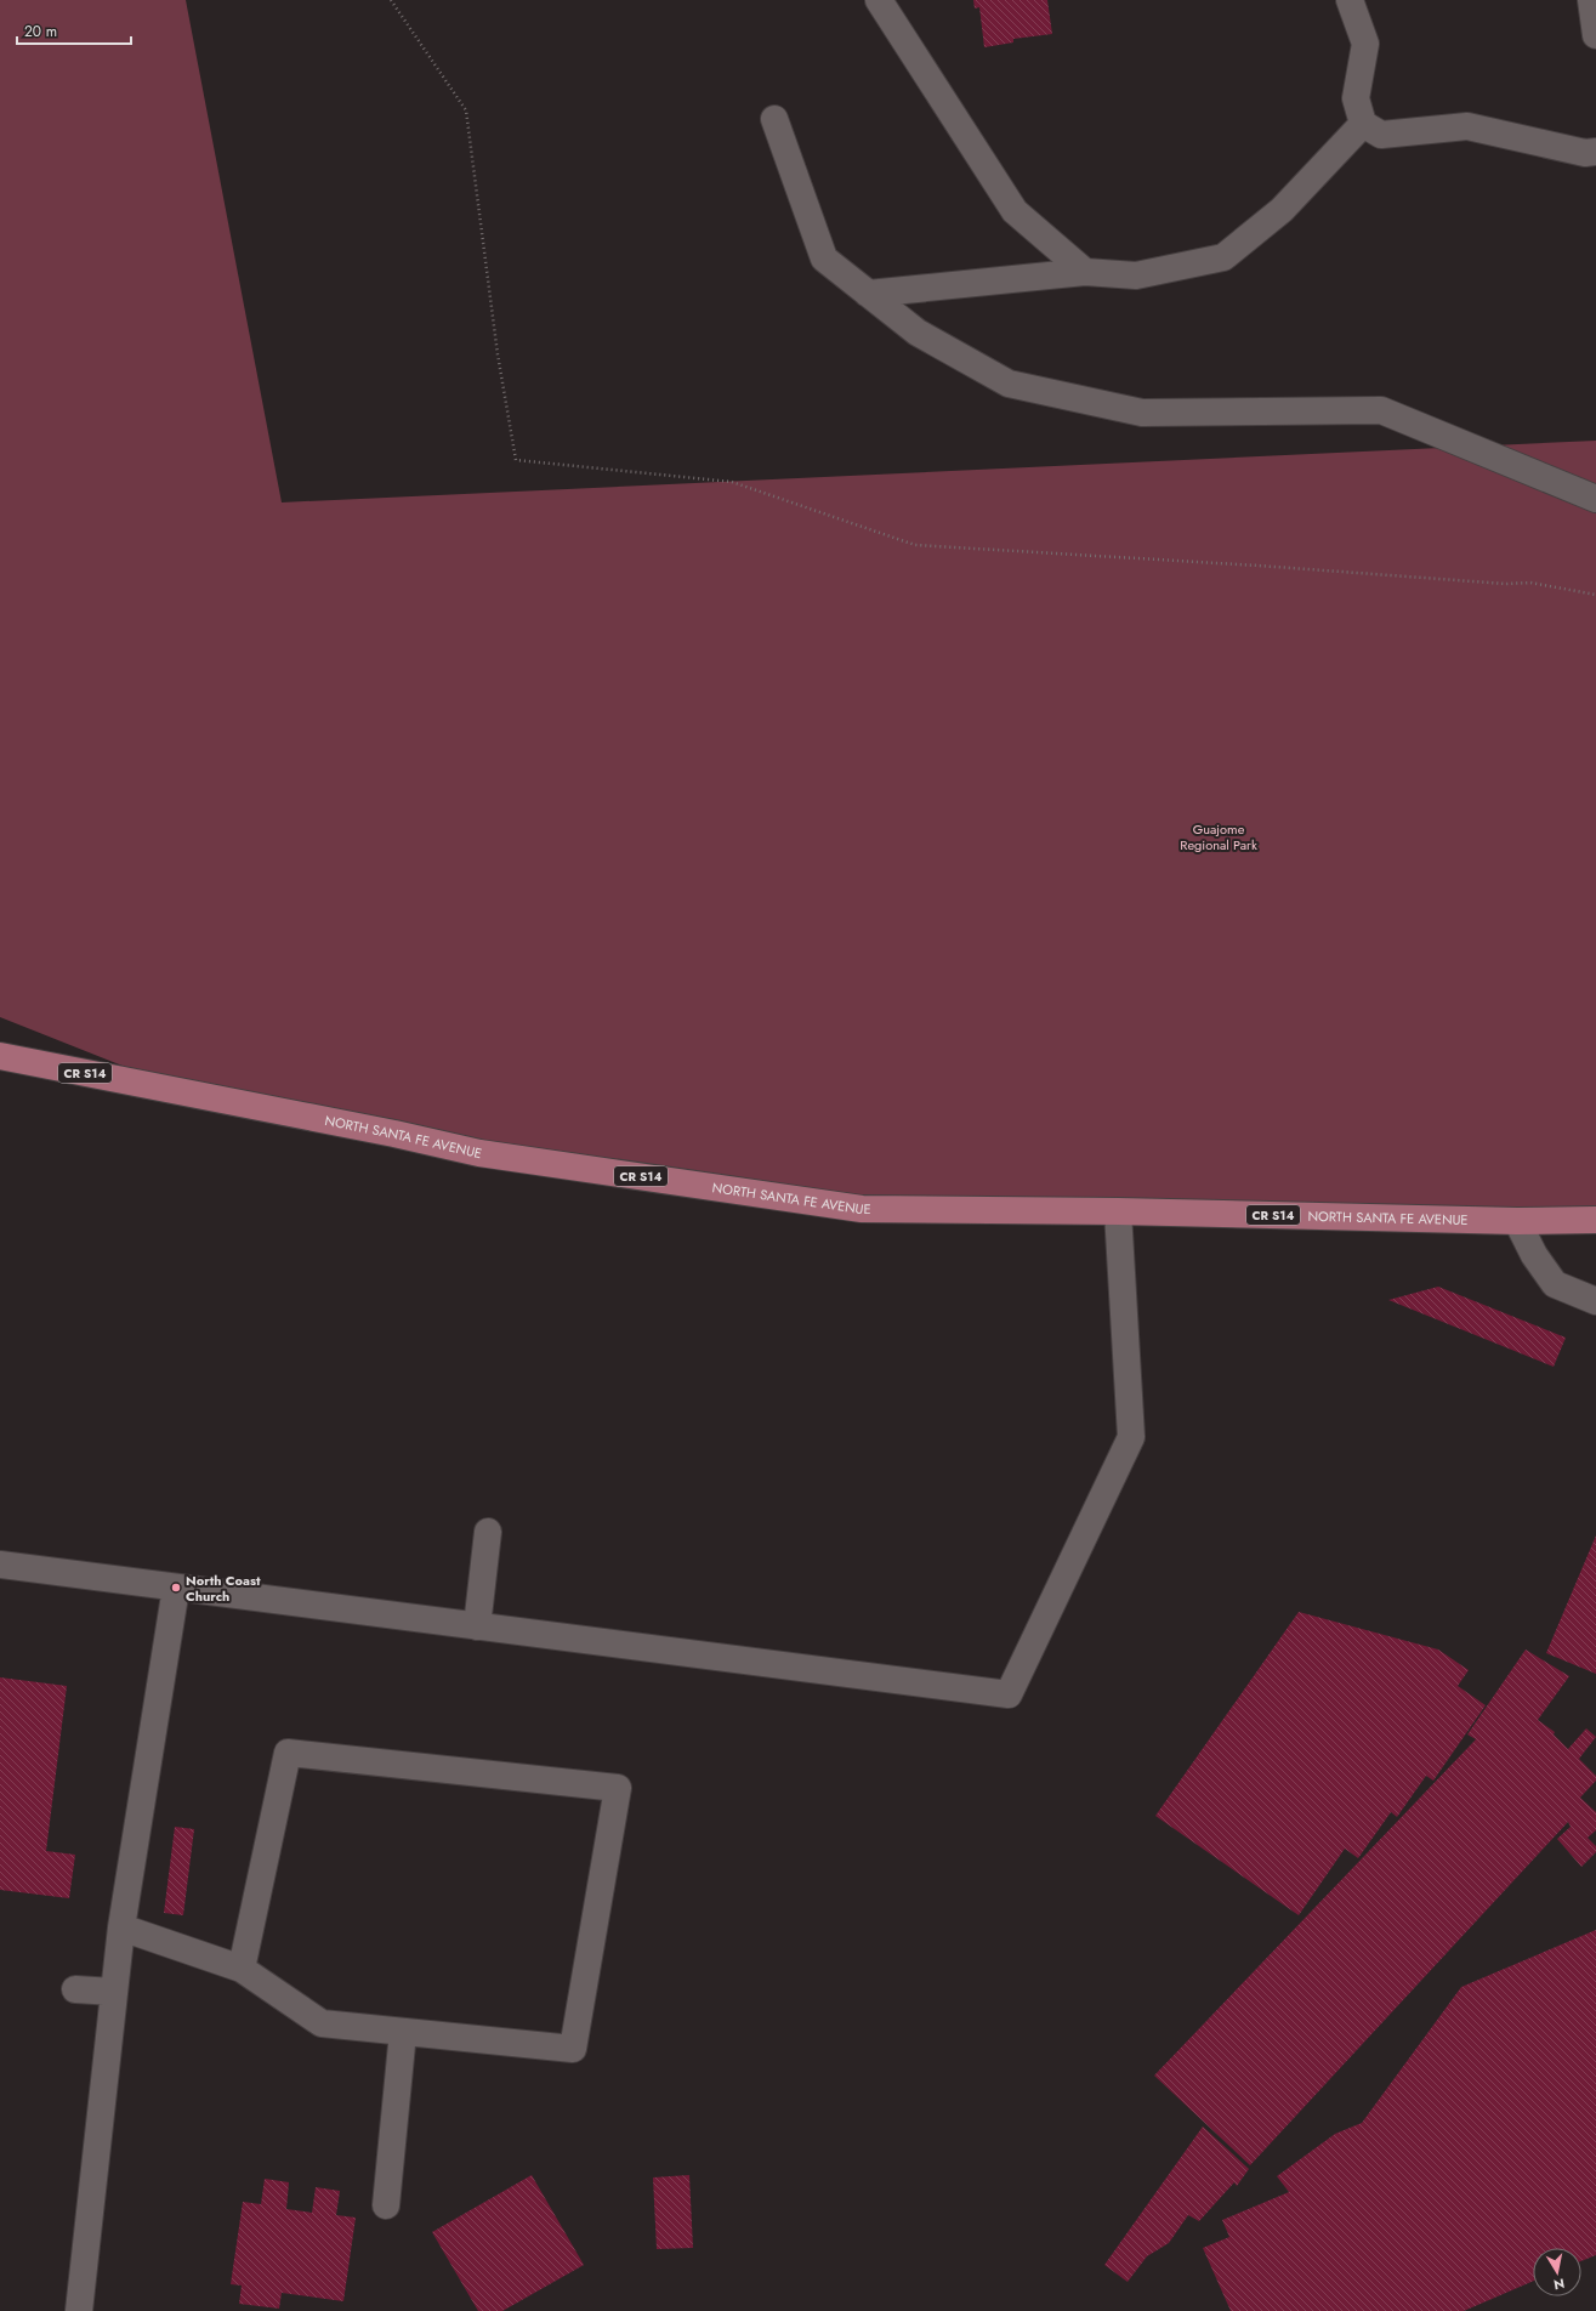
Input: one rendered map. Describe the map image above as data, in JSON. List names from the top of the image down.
{
  "streets": {
    "main road": ["CR S14", "NORTH SANTA FE AVENUE"]
  },
  "parks": ["Guajome Regional Park"],
  "places": ["North Coast Church"],
  "scale_bar": "20 m",
  "north": "bottom"
}
